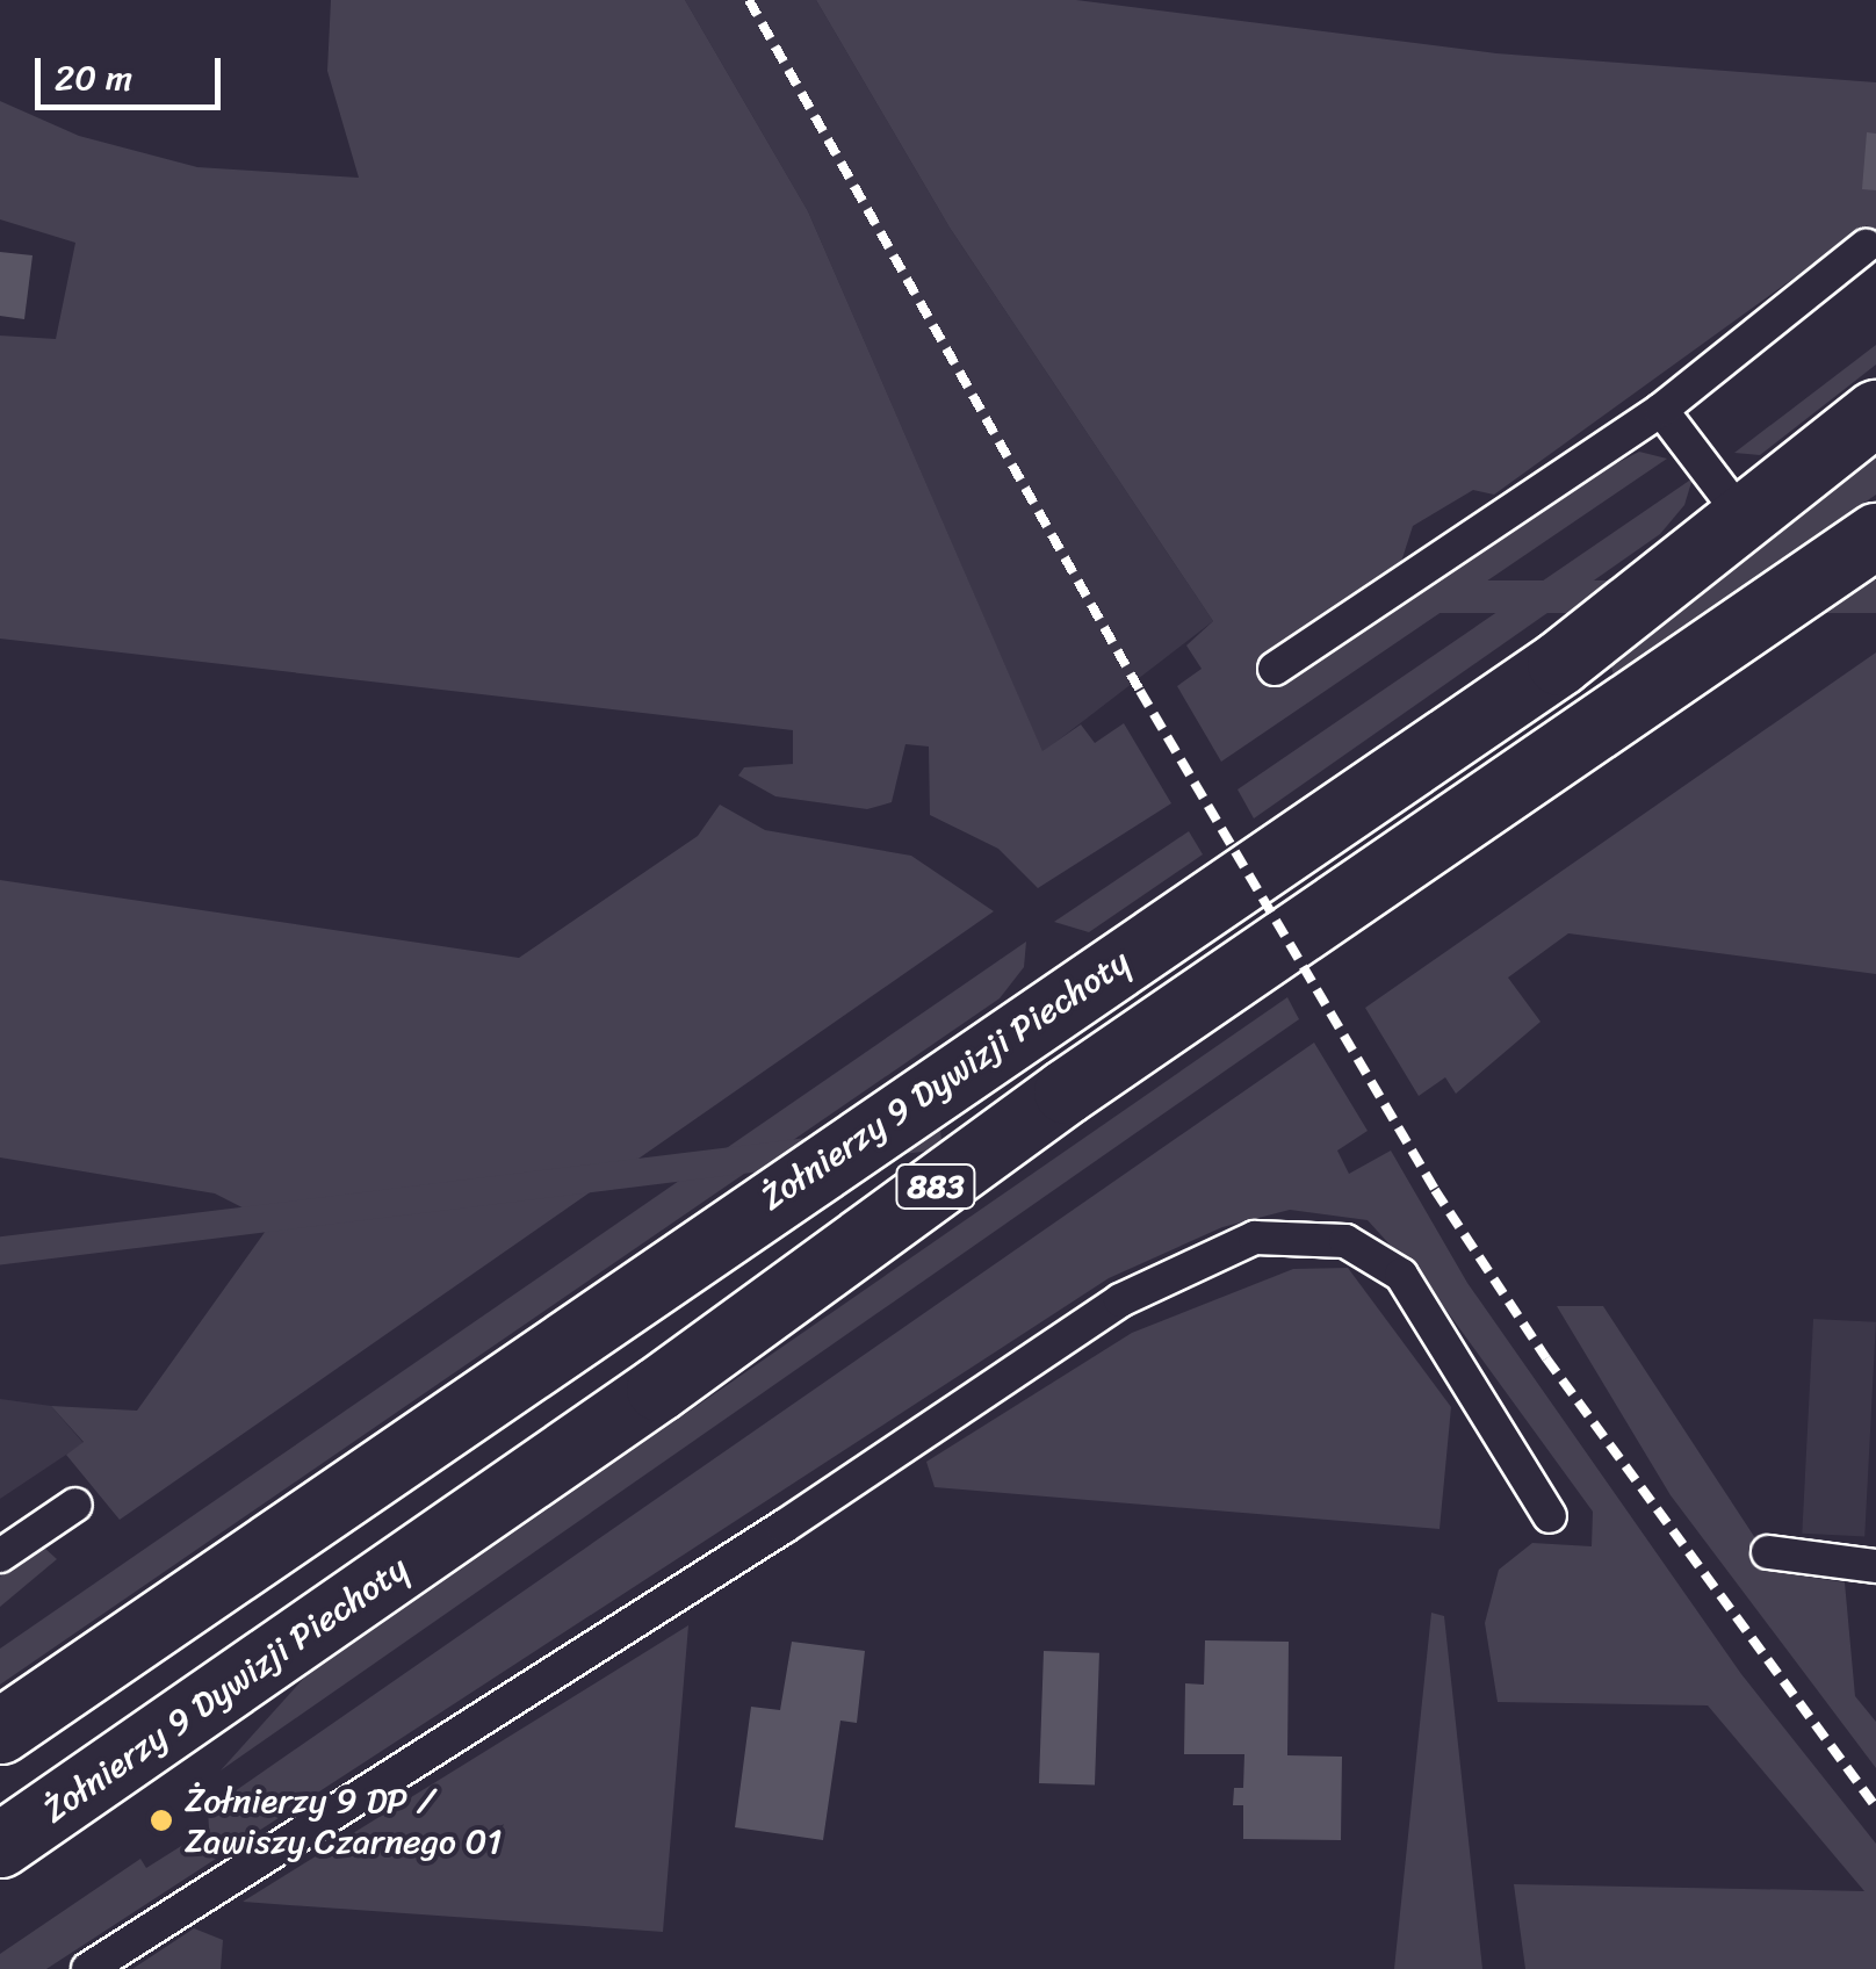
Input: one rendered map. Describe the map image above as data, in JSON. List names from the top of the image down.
{
  "streets": {
    "highway": ["Żołnierzy 9 Dywizji Piechoty", "883"]
  },
  "places": ["Żołnierzy 9 DP / Zawiszy Czarnego 01"],
  "scale_bar": "20 m"
}
